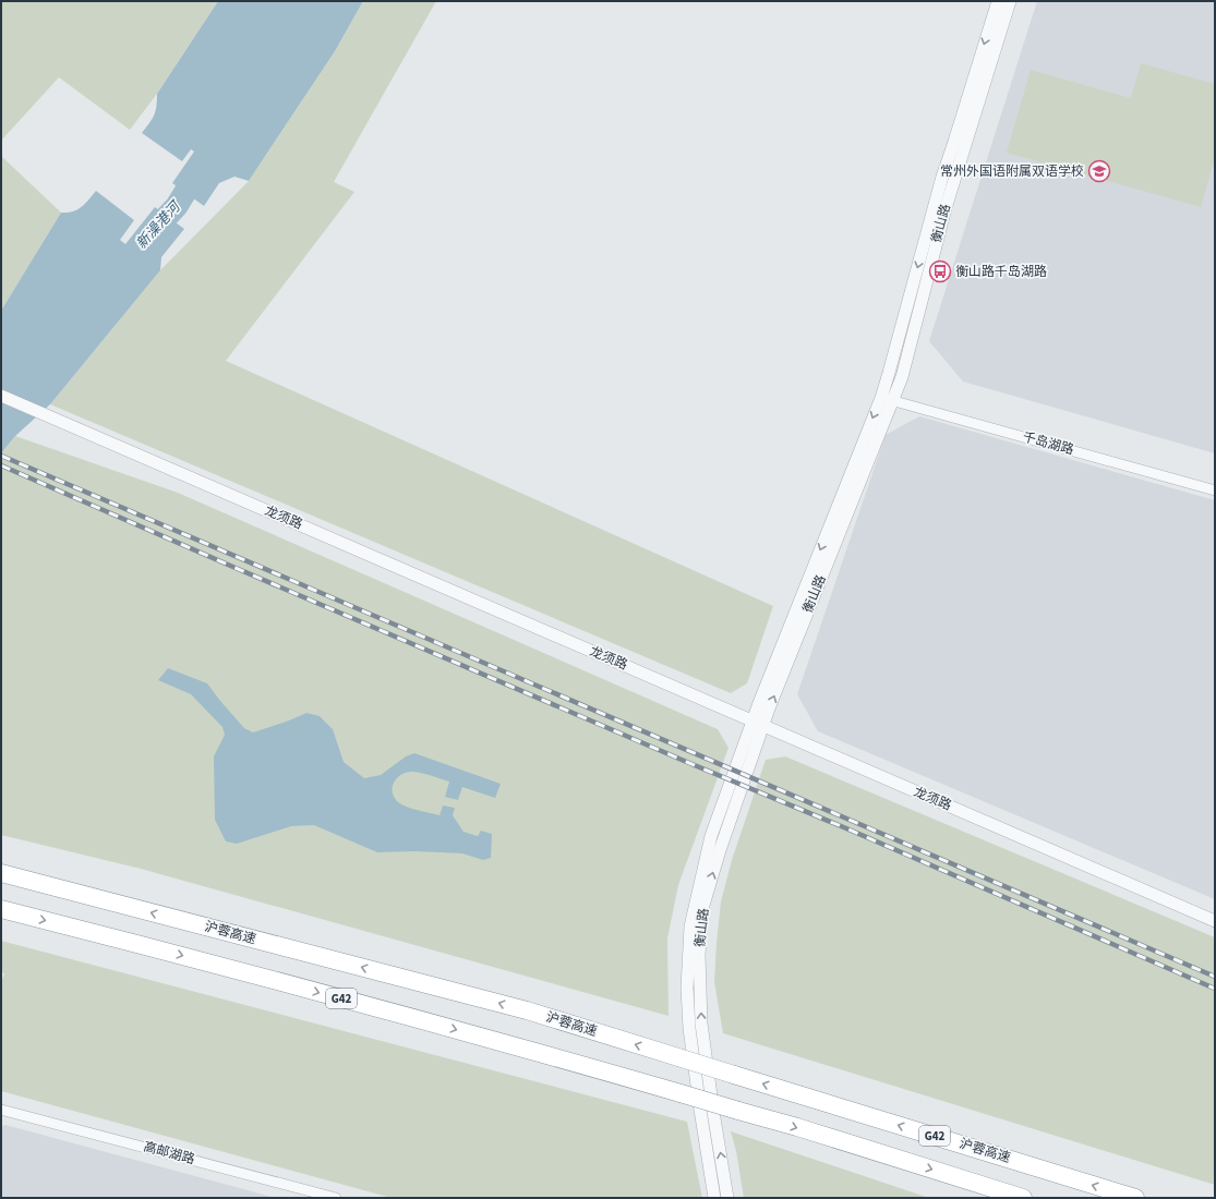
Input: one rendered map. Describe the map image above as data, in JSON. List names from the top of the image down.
{
  "streets": {
    "highway": ["沪蓉高速", "G42"],
    "street": [
      "衡山路",
      "千岛湖路",
      "龙须路",
      "高邮湖路"
    ]
  },
  "crossings": [
    ["衡山路", "千岛湖路"],
    ["衡山路", "龙须路"]
  ],
  "water": ["新澡港河"],
  "places": {
    "school or university": ["常州外国语附属双语学校"],
    "bus stop": ["衡山路千岛湖路"]
  }
}
